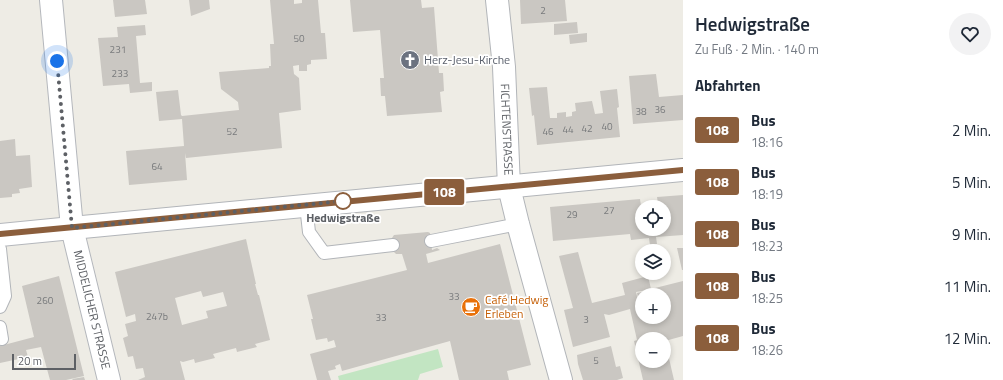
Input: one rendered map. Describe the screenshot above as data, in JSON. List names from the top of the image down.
{
  "streets": {
    "street": ["FICHTENSTRASSE", "MIDDELICHER STRASSE"]
  },
  "places": {
    "church": ["Herz-Jesu-Kirche"],
    "other": ["Hedwigstraße"],
    "cafe": ["Café Hedwig Erleben"]
  },
  "lines": ["bus line 108"],
  "house_numbers": [
    "2",
    "50",
    "231",
    "233",
    "36",
    "38",
    "40",
    "42",
    "44",
    "52",
    "46",
    "64",
    "27",
    "29",
    "33",
    "260",
    "247b",
    "33",
    "3",
    "5"
  ],
  "scale_bar": "20 m",
  "page": {
    "on_map": "108",
    "heading": [
      ["Hedwigstraße", "Zu Fuß · 2 Min. · 140 m"],
      "Abfahrten"
    ],
    "list": [
      {
        "mark": "108",
        "name": "Bus",
        "note": "18:16",
        "value": "2 Min."
      },
      {
        "mark": "108",
        "name": "Bus",
        "note": "18:19",
        "value": "5 Min."
      },
      {
        "mark": "108",
        "name": "Bus",
        "note": "18:23",
        "value": "9 Min."
      },
      {
        "mark": "108",
        "name": "Bus",
        "note": "18:25",
        "value": "11 Min."
      },
      {
        "mark": "108",
        "name": "Bus",
        "note": "18:26",
        "value": "12 Min."
      }
    ],
    "map_buttons": ["+", "−"],
    "scale": "20 m"
  }
}
